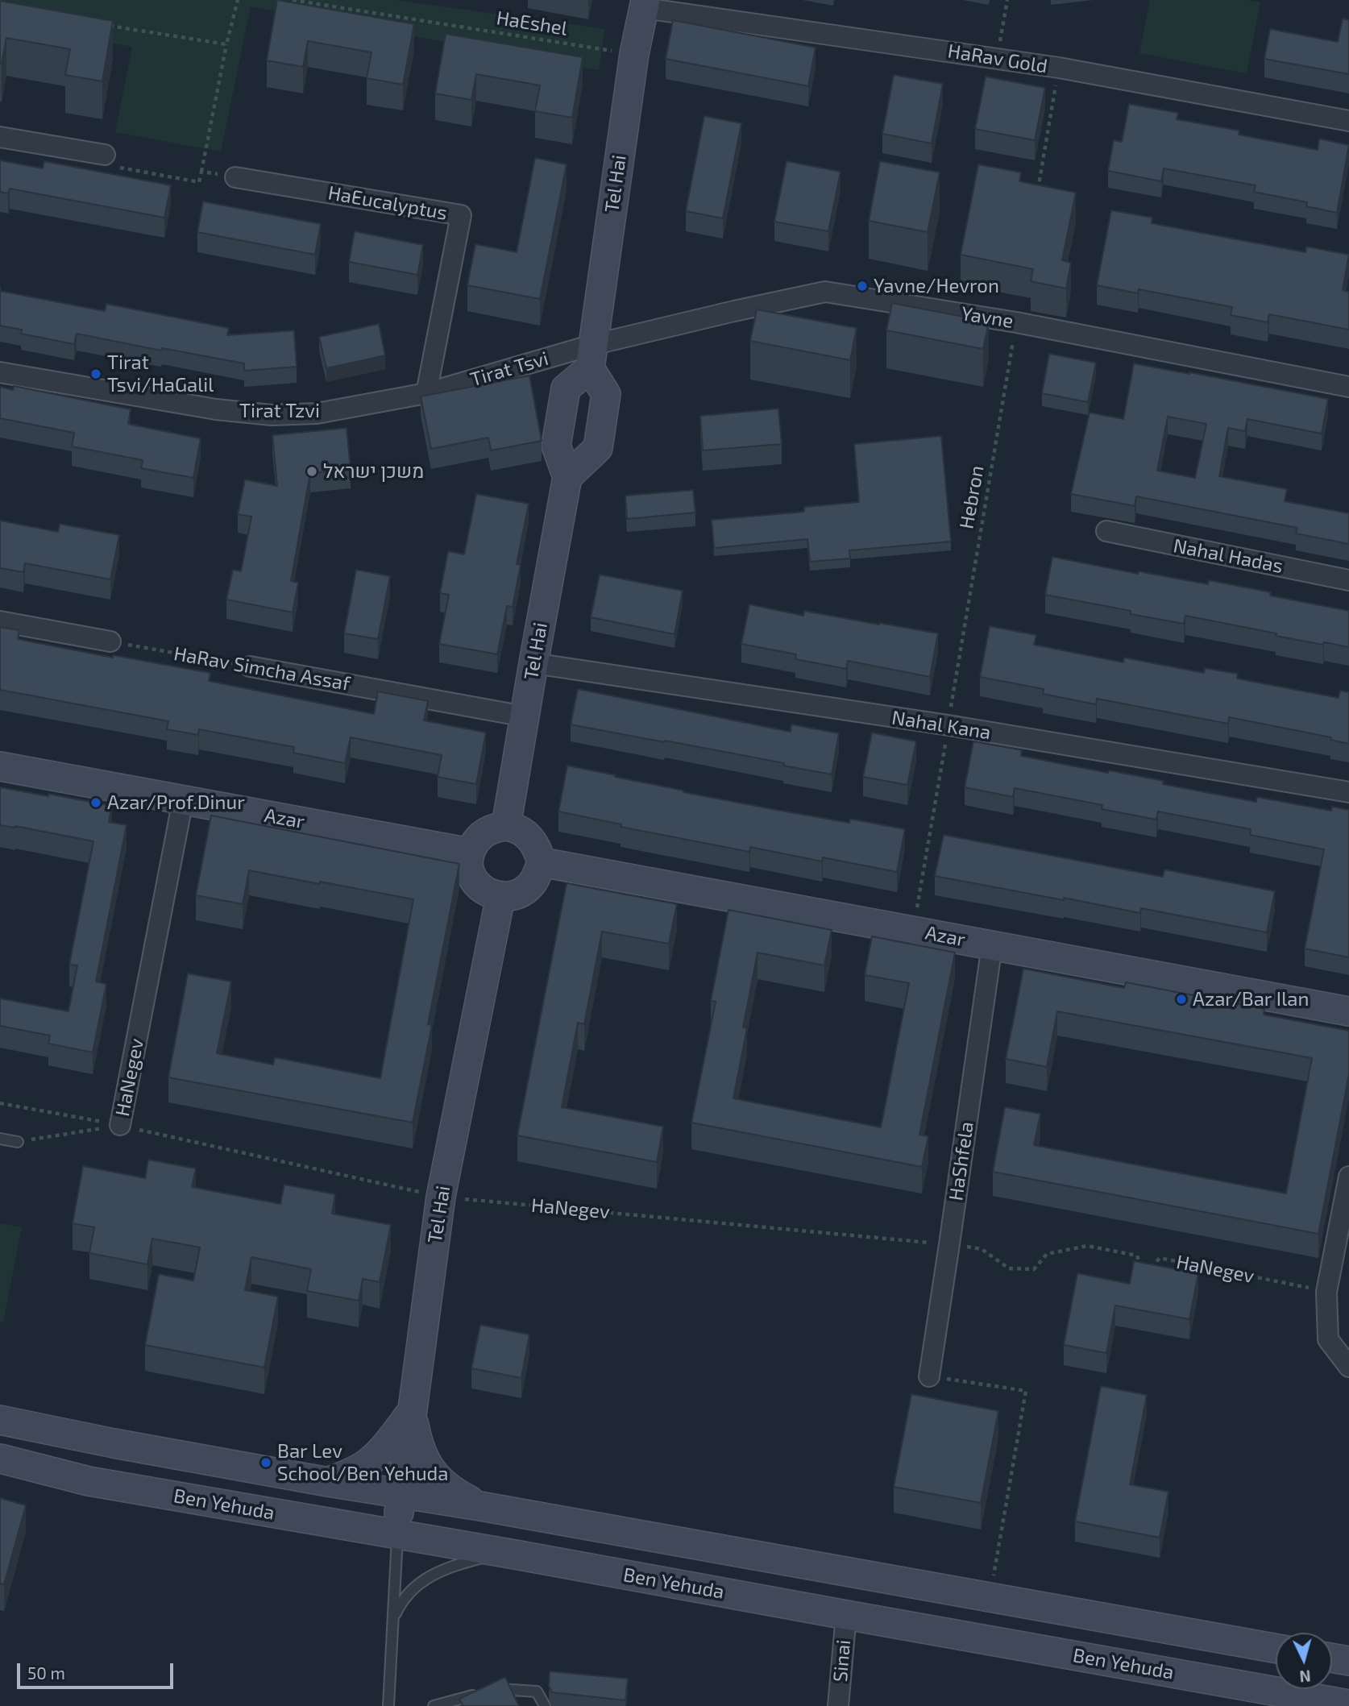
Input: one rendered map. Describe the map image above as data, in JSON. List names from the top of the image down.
{
  "streets": {
    "street": [
      "HaRav Gold",
      "Tel Hai",
      "HaEucalyptus",
      "Yavne",
      "Tirat Tsvi",
      "Tirat Tzvi",
      "Nahal Hadas",
      "HaRav Simcha Assaf",
      "Nahal Kana",
      "Azar",
      "HaNegev",
      "HaShfela",
      "Ben Yehuda",
      "Sinai"
    ],
    "path": ["HaEshel", "Hebron"]
  },
  "crossings": [
    ["HaEshel", "Tel Hai"],
    ["HaRav Gold", "Tel Hai"],
    ["Tel Hai", "Yavne"],
    ["Tel Hai", "Tirat Tsvi"],
    ["Tel Hai", "HaRav Simcha Assaf"],
    ["Tel Hai", "Nahal Kana"],
    ["Tel Hai", "Azar"],
    ["Tel Hai", "HaNegev"],
    ["Tel Hai", "Ben Yehuda"],
    ["HaEucalyptus", "Tirat Tsvi"],
    ["HaEucalyptus", "Tirat Tzvi"],
    ["Yavne", "Tirat Tsvi"],
    ["Yavne", "Hebron"],
    ["Tirat Tsvi", "Tirat Tzvi"],
    ["Hebron", "Nahal Kana"],
    ["Hebron", "Azar"],
    ["Azar", "HaNegev"],
    ["Azar", "HaShfela"],
    ["HaNegev", "HaShfela"],
    ["Ben Yehuda", "Sinai"]
  ],
  "places": [
    "Yavne/Hevron",
    "Tirat Tsvi/HaGalil",
    "משכן ישראל",
    "Azar/Prof.Dinur",
    "Azar/Bar Ilan",
    "Bar Lev School/Ben Yehuda"
  ],
  "scale_bar": "50 m",
  "north": "bottom"
}
